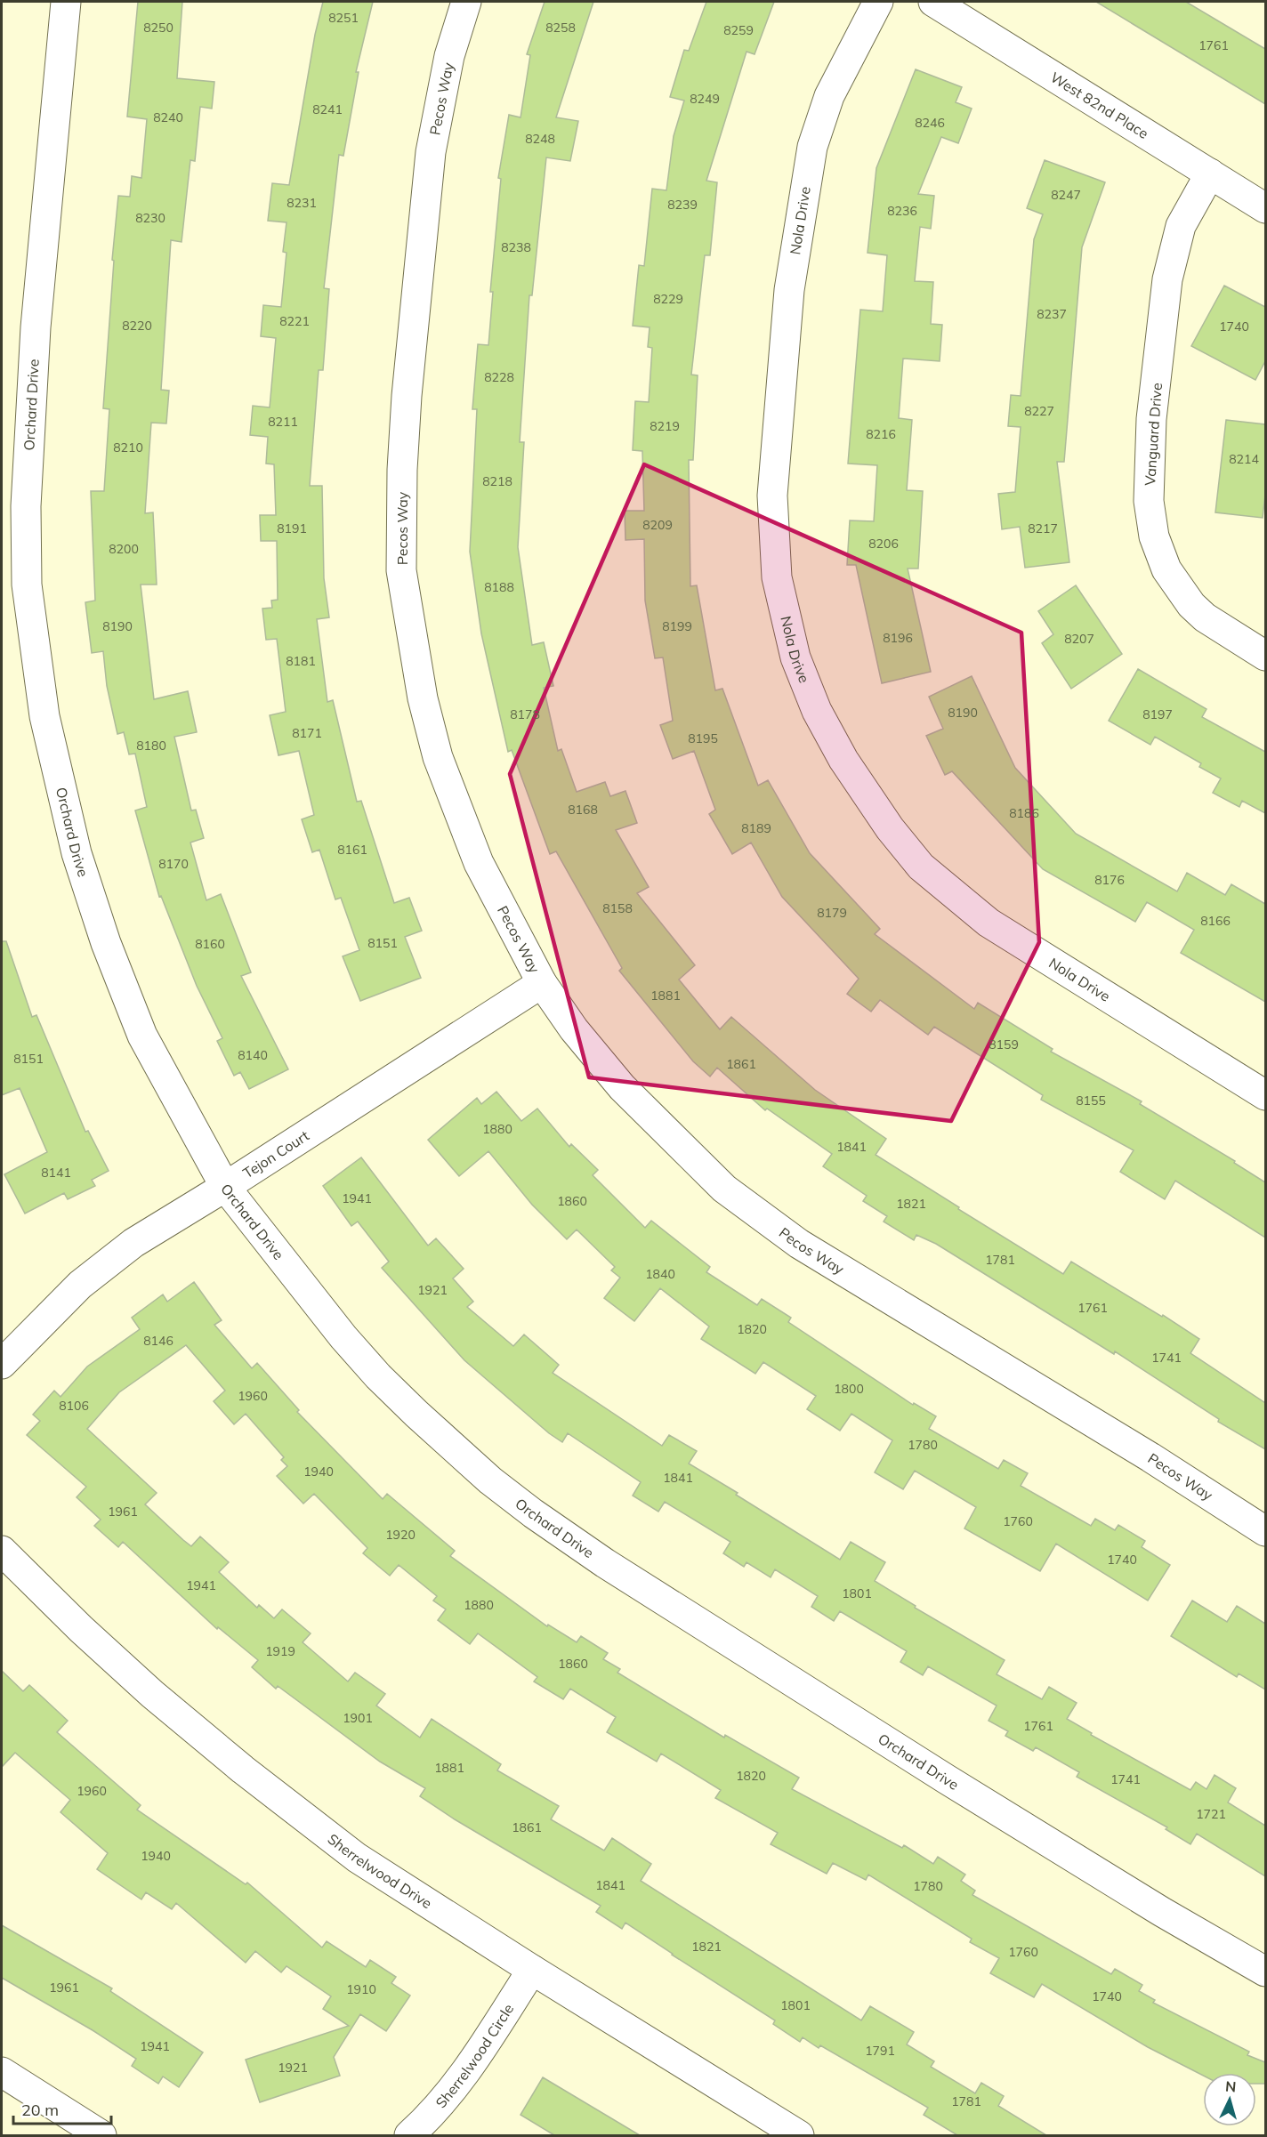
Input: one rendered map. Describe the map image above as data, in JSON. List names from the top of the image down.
{
  "streets": {
    "street": [
      "Pecos Way",
      "West 82nd Place",
      "Nola Drive",
      "Orchard Drive",
      "Vanguard Drive",
      "Tejon Court",
      "Sherrelwood Drive",
      "Sherrelwood Circle"
    ]
  },
  "crossings": [
    ["Pecos Way", "Tejon Court"],
    ["West 82nd Place", "Vanguard Drive"],
    ["Orchard Drive", "Tejon Court"],
    ["Sherrelwood Drive", "Sherrelwood Circle"]
  ],
  "house_numbers": [
    "8251",
    "8250",
    "8258",
    "8259",
    "1761",
    "8249",
    "8241",
    "8240",
    "8246",
    "8248",
    "8247",
    "8231",
    "8239",
    "8236",
    "8230",
    "8238",
    "8229",
    "8237",
    "8221",
    "8220",
    "1740",
    "8228",
    "8227",
    "8211",
    "8219",
    "8216",
    "8210",
    "8214",
    "8218",
    "8209",
    "8191",
    "8217",
    "8206",
    "8200",
    "8188",
    "8190",
    "8199",
    "8196",
    "8207",
    "8181",
    "8190",
    "8178",
    "8197",
    "8171",
    "8195",
    "8180",
    "8168",
    "8186",
    "8189",
    "8161",
    "8170",
    "8176",
    "8158",
    "8179",
    "8166",
    "8151",
    "8160",
    "1881",
    "8159",
    "8140",
    "8151",
    "1861",
    "8155",
    "1880",
    "1841",
    "8141",
    "1941",
    "1860",
    "1821",
    "1781",
    "1840",
    "1921",
    "1761",
    "1820",
    "8146",
    "1741",
    "1800",
    "1960",
    "8106",
    "1780",
    "1940",
    "1841",
    "1961",
    "1760",
    "1920",
    "1740",
    "1941",
    "1801",
    "1880",
    "1919",
    "1860",
    "1901",
    "1761",
    "1881",
    "1820",
    "1741",
    "1960",
    "1721",
    "1861",
    "1940",
    "1841",
    "1780",
    "1821",
    "1760",
    "1961",
    "1910",
    "1740",
    "1801",
    "1941",
    "1791",
    "1921",
    "1781"
  ],
  "scale_bar": "20 m",
  "north": "top"
}
